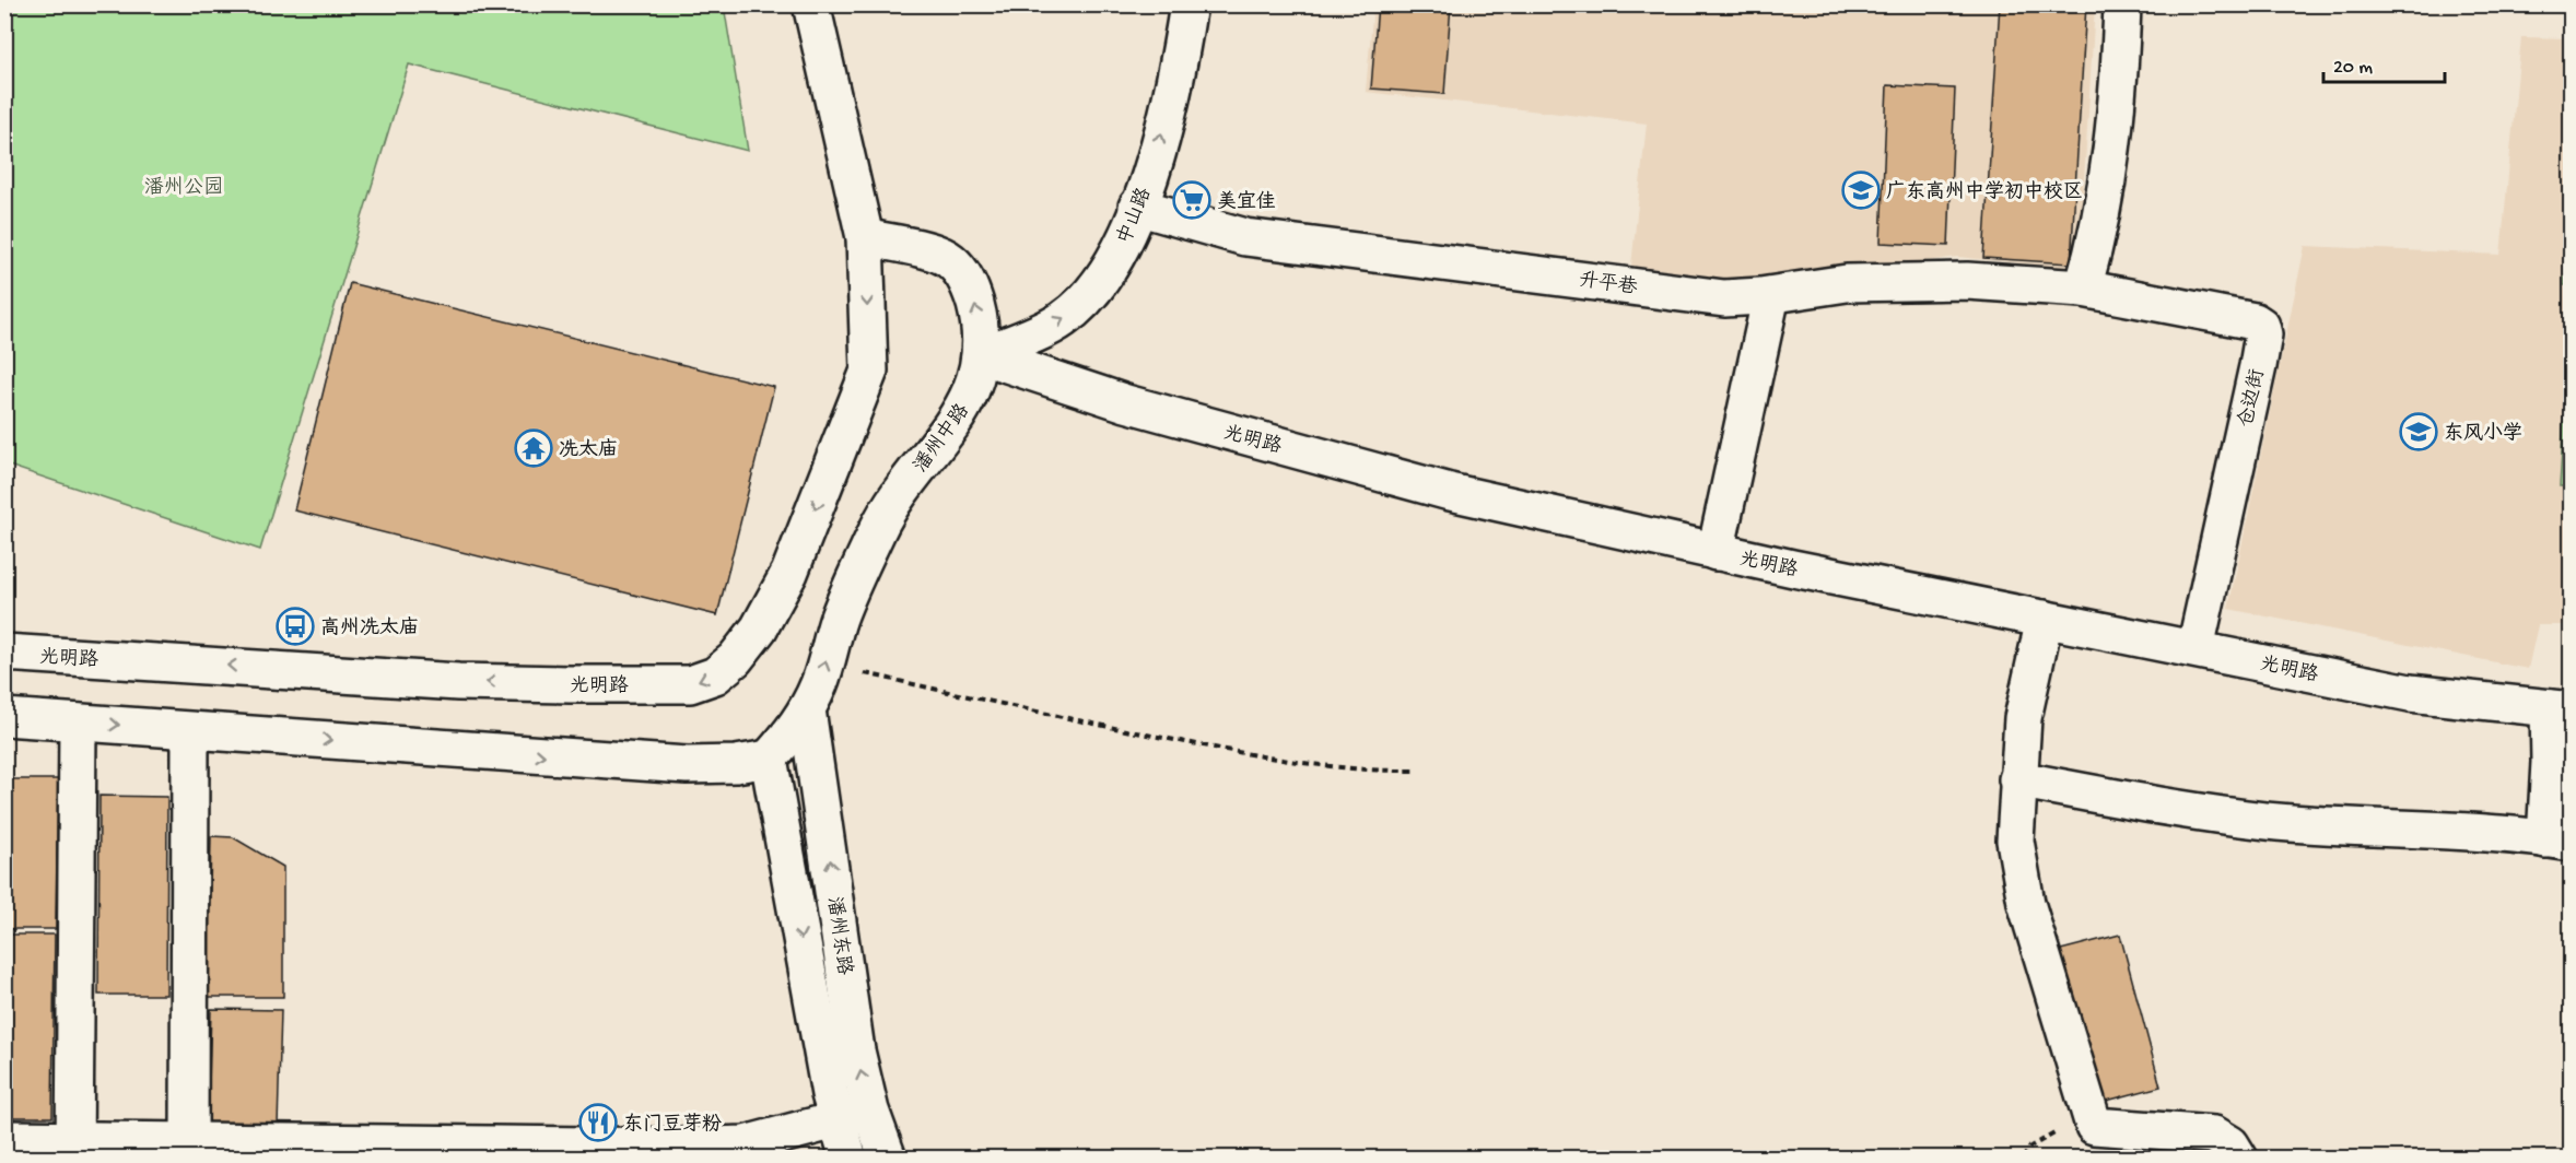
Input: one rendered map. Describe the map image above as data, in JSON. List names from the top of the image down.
{
  "streets": {
    "street": [
      "中山路",
      "升平巷",
      "仓边街",
      "潘州中路",
      "光明路",
      "潘州东路"
    ]
  },
  "crossings": [
    ["中山路", "升平巷"],
    ["中山路", "潘州中路"],
    ["中山路", "光明路"],
    ["升平巷", "仓边街"],
    ["仓边街", "光明路"],
    ["潘州中路", "光明路"],
    ["潘州中路", "潘州东路"]
  ],
  "one_way": ["中山路"],
  "parks": ["潘州公园"],
  "places": {
    "school or university": ["广东高州中学初中校区", "东风小学"],
    "supermarket": ["美宜佳"],
    "temple": ["冼太庙"],
    "bus stop": ["高州冼太庙"],
    "restaurant": ["东门豆芽粉"]
  },
  "scale_bar": "20 m"
}
